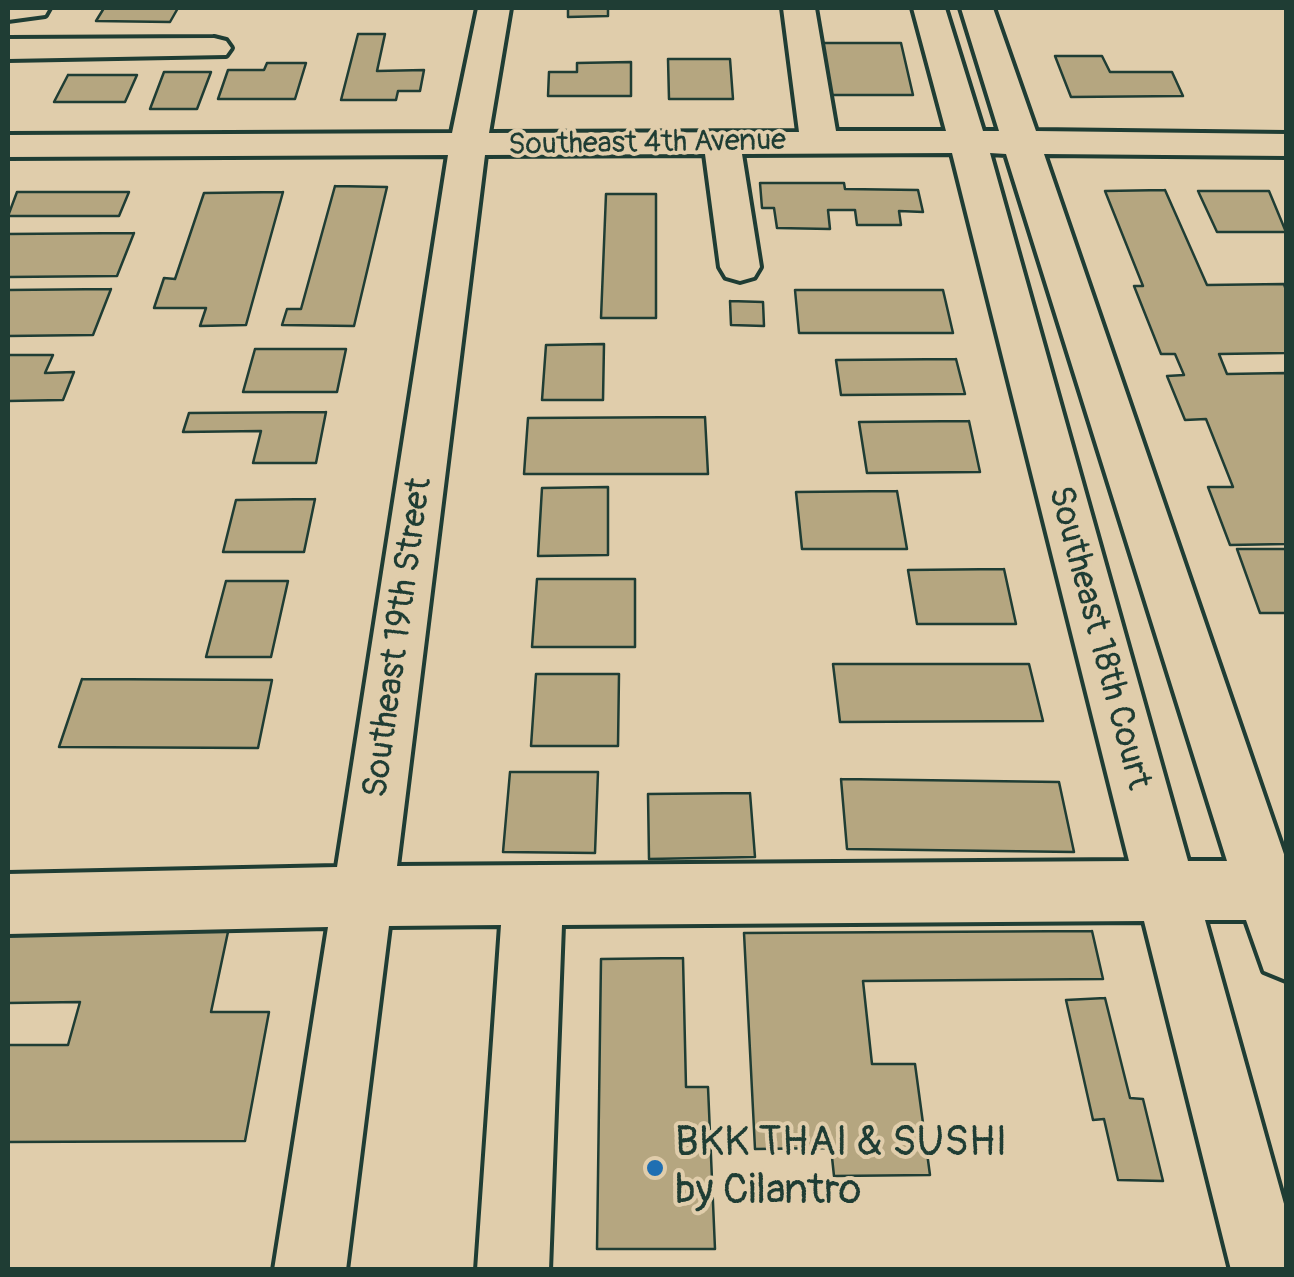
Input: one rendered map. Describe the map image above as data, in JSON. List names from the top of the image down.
{
  "streets": {
    "street": ["Southeast 4th Avenue", "Southeast 19th Street", "Southeast 18th Court"]
  },
  "crossings": [
    ["Southeast 4th Avenue", "Southeast 19th Street"],
    ["Southeast 4th Avenue", "Southeast 18th Court"]
  ],
  "places": ["BKK THAI & SUSHI by Cilantro"]
}
